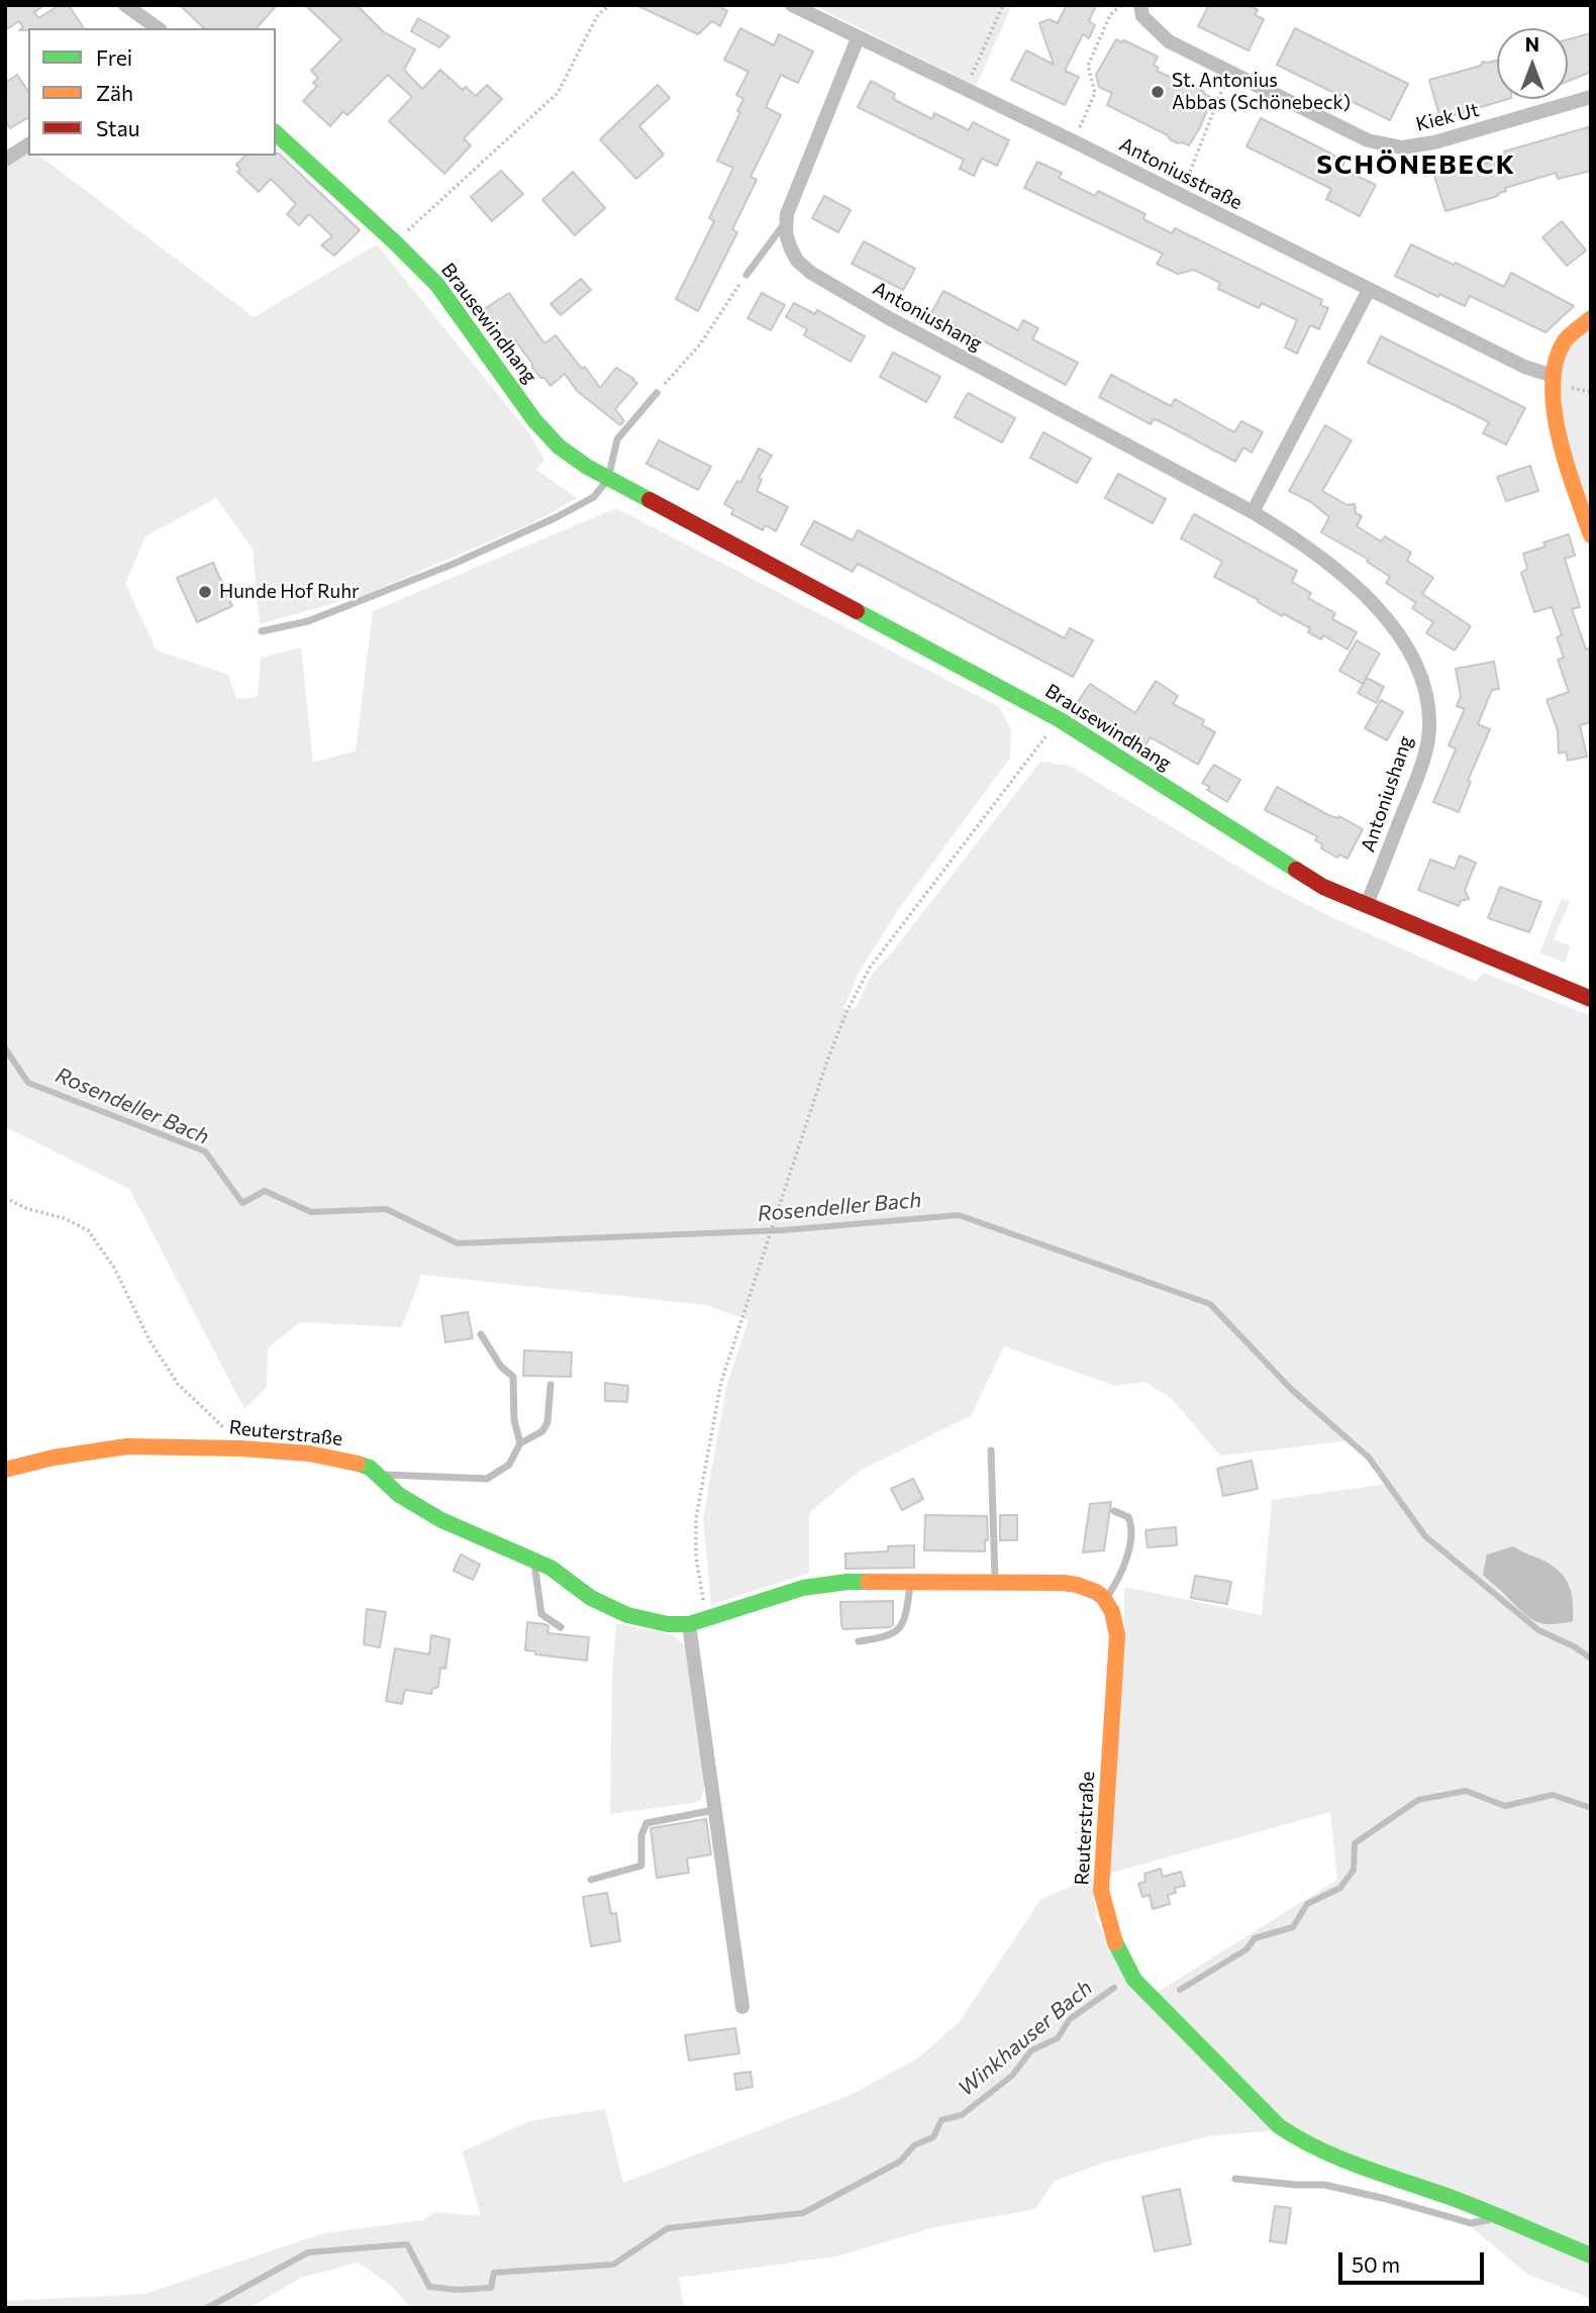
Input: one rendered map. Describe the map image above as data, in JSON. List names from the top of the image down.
{
  "streets": {
    "street": [
      "Kiek Ut",
      "Antoniusstraße",
      "Antoniushang",
      "Brausewindhang",
      "Reuterstraße"
    ]
  },
  "crossings": [
    ["Antoniushang", "Brausewindhang"]
  ],
  "districts": ["SCHÖNEBECK"],
  "water": ["Rosendeller Bach", "Winkhauser Bach"],
  "places": ["St. Antonius Abbas (Schönebeck)", "Hunde Hof Ruhr"],
  "legend": ["Frei", "Zäh", "Stau"],
  "scale_bar": "50 m",
  "north": "top"
}
